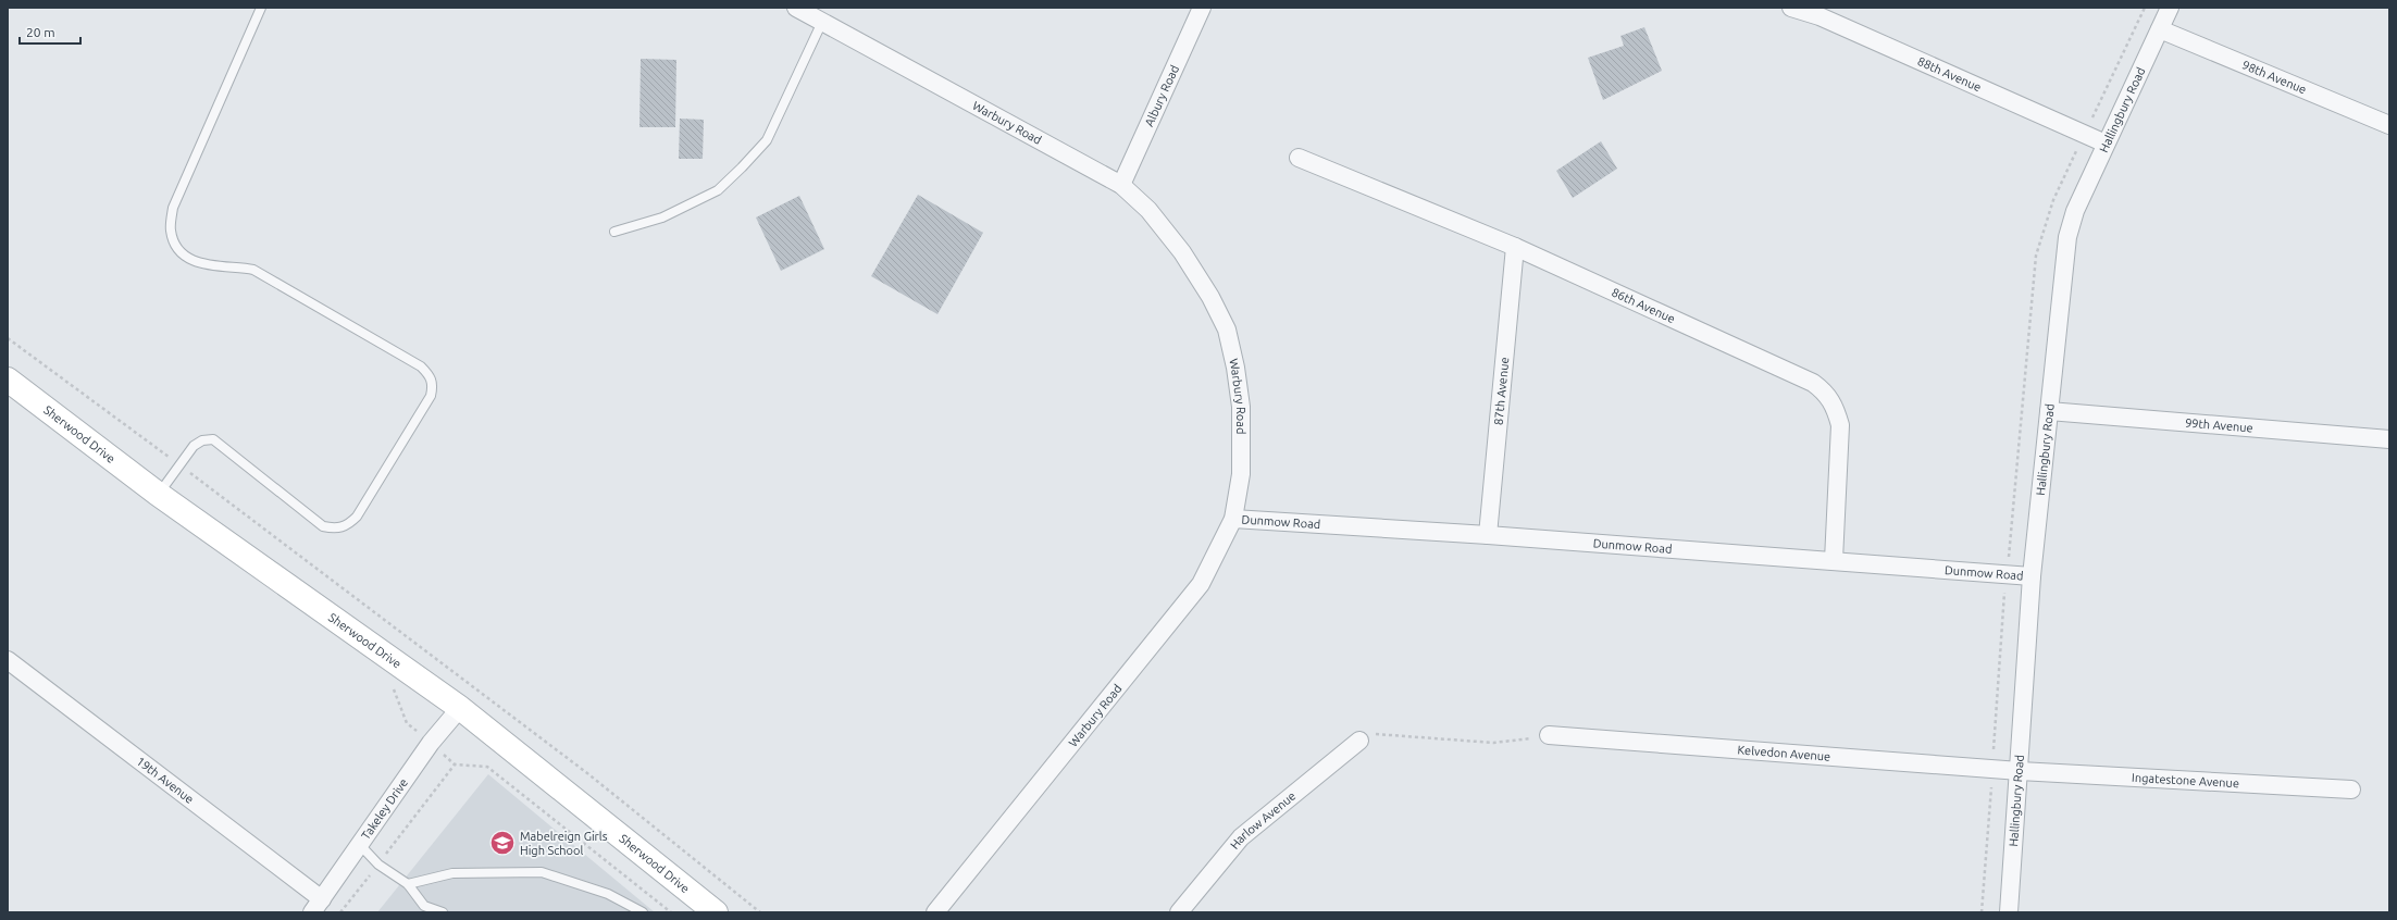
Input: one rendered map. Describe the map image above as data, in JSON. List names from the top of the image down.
{
  "streets": {
    "street": [
      "88th Avenue",
      "98th Avenue",
      "Albury Road",
      "Hallingbury Road",
      "Warbury Road",
      "86th Avenue",
      "87th Avenue",
      "99th Avenue",
      "Sherwood Drive",
      "Dunmow Road",
      "Kelvedon Avenue",
      "19th Avenue",
      "Ingatestone Avenue",
      "Takeley Drive",
      "Harlow Avenue"
    ]
  },
  "crossings": [
    ["88th Avenue", "Hallingbury Road"],
    ["98th Avenue", "Hallingbury Road"],
    ["Albury Road", "Warbury Road"],
    ["Hallingbury Road", "99th Avenue"],
    ["Hallingbury Road", "Dunmow Road"],
    ["Hallingbury Road", "Kelvedon Avenue"],
    ["Hallingbury Road", "Ingatestone Avenue"],
    ["Warbury Road", "Dunmow Road"],
    ["86th Avenue", "87th Avenue"],
    ["86th Avenue", "Dunmow Road"],
    ["87th Avenue", "Dunmow Road"],
    ["Sherwood Drive", "Takeley Drive"],
    ["Kelvedon Avenue", "Ingatestone Avenue"],
    ["19th Avenue", "Takeley Drive"]
  ],
  "places": {
    "school or university": ["Mabelreign Girls High School"]
  },
  "scale_bar": "20 m"
}
